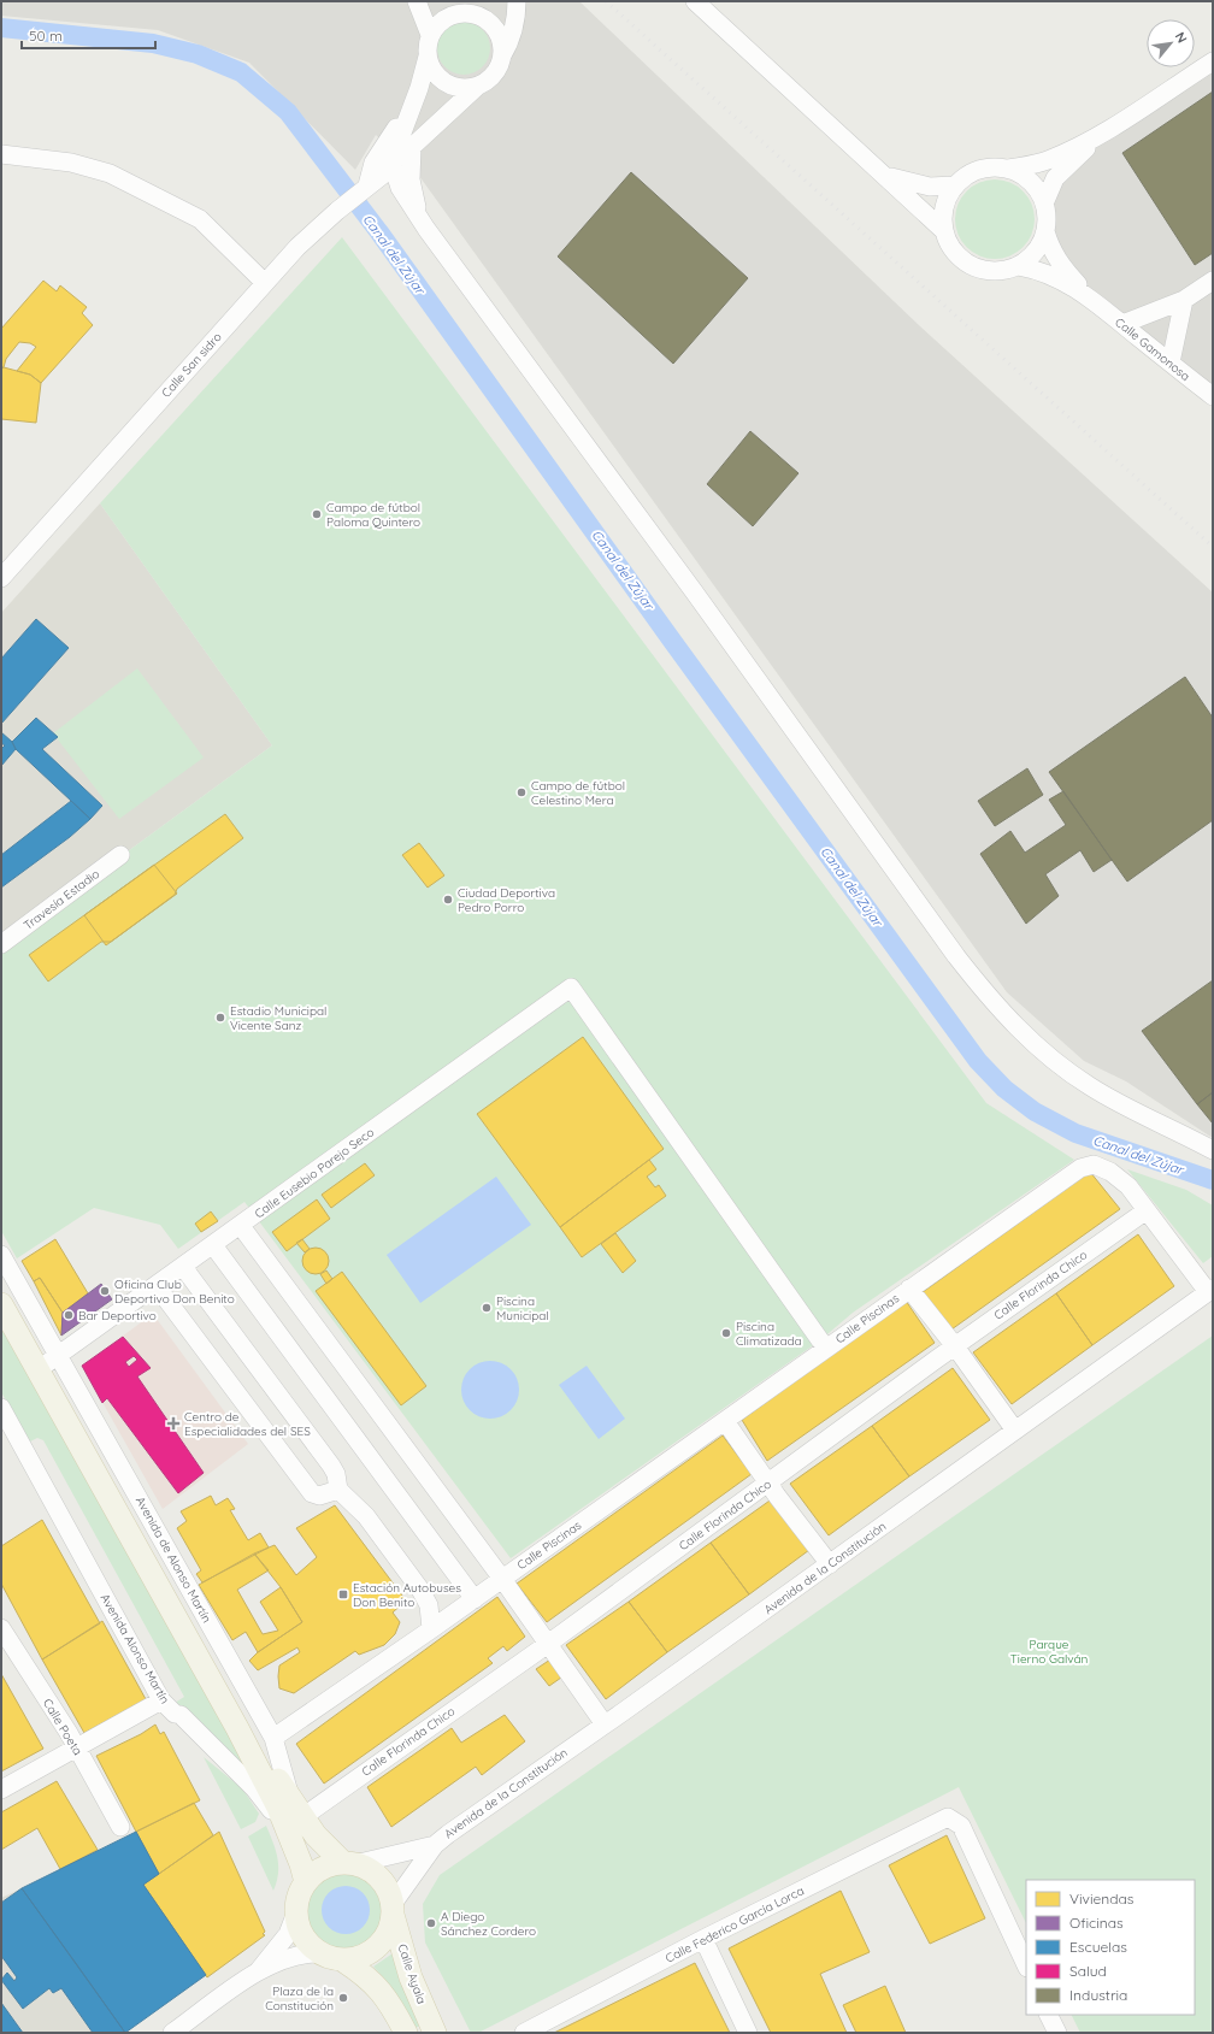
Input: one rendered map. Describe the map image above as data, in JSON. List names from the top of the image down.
{
  "streets": {
    "main road": ["Avenida de Alonso Martín", "Calle Ayala"],
    "street": [
      "Calle Gamonosa",
      "Calle San sidro",
      "Travesía Estadio",
      "Calle Eusebio Parejo Seco",
      "Calle Florinda Chico",
      "Calle Piscinas",
      "Avenida de la Constitución",
      "Avenida Alonso Martín",
      "Calle Poeta",
      "Calle Federico García Lorca"
    ]
  },
  "crossings": [
    ["Calle Eusebio Parejo Seco", "Avenida de Alonso Martín"],
    ["Calle Florinda Chico", "Calle Piscinas"],
    ["Calle Florinda Chico", "Avenida de Alonso Martín"],
    ["Calle Piscinas", "Avenida de Alonso Martín"],
    ["Calle Piscinas", "Avenida de la Constitución"],
    ["Avenida de Alonso Martín", "Avenida Alonso Martín"],
    ["Avenida de Alonso Martín", "Calle Ayala"],
    ["Avenida Alonso Martín", "Calle Ayala"]
  ],
  "water": ["Canal del Zújar"],
  "parks": ["Parque Tierno Galván"],
  "places": {
    "other": [
      "Campo de fútbol Paloma Quintero",
      "Campo de fútbol Celestino Mera",
      "Ciudad Deportiva Pedro Porro",
      "Estadio Municipal Vicente Sanz",
      "Oficina Club Deportivo Don Benito",
      "Piscina Municipal",
      "Bar Deportivo",
      "Piscina Climatizada",
      "A Diego Sánchez Cordero",
      "Plaza de la Constitución"
    ],
    "health": ["Centro de Especialidades del SES"],
    "transit": ["Estación Autobuses Don Benito"]
  },
  "legend": [
    "Viviendas",
    "Oficinas",
    "Escuelas",
    "Salud",
    "Industria"
  ],
  "scale_bar": "50 m",
  "north": "top right"
}
